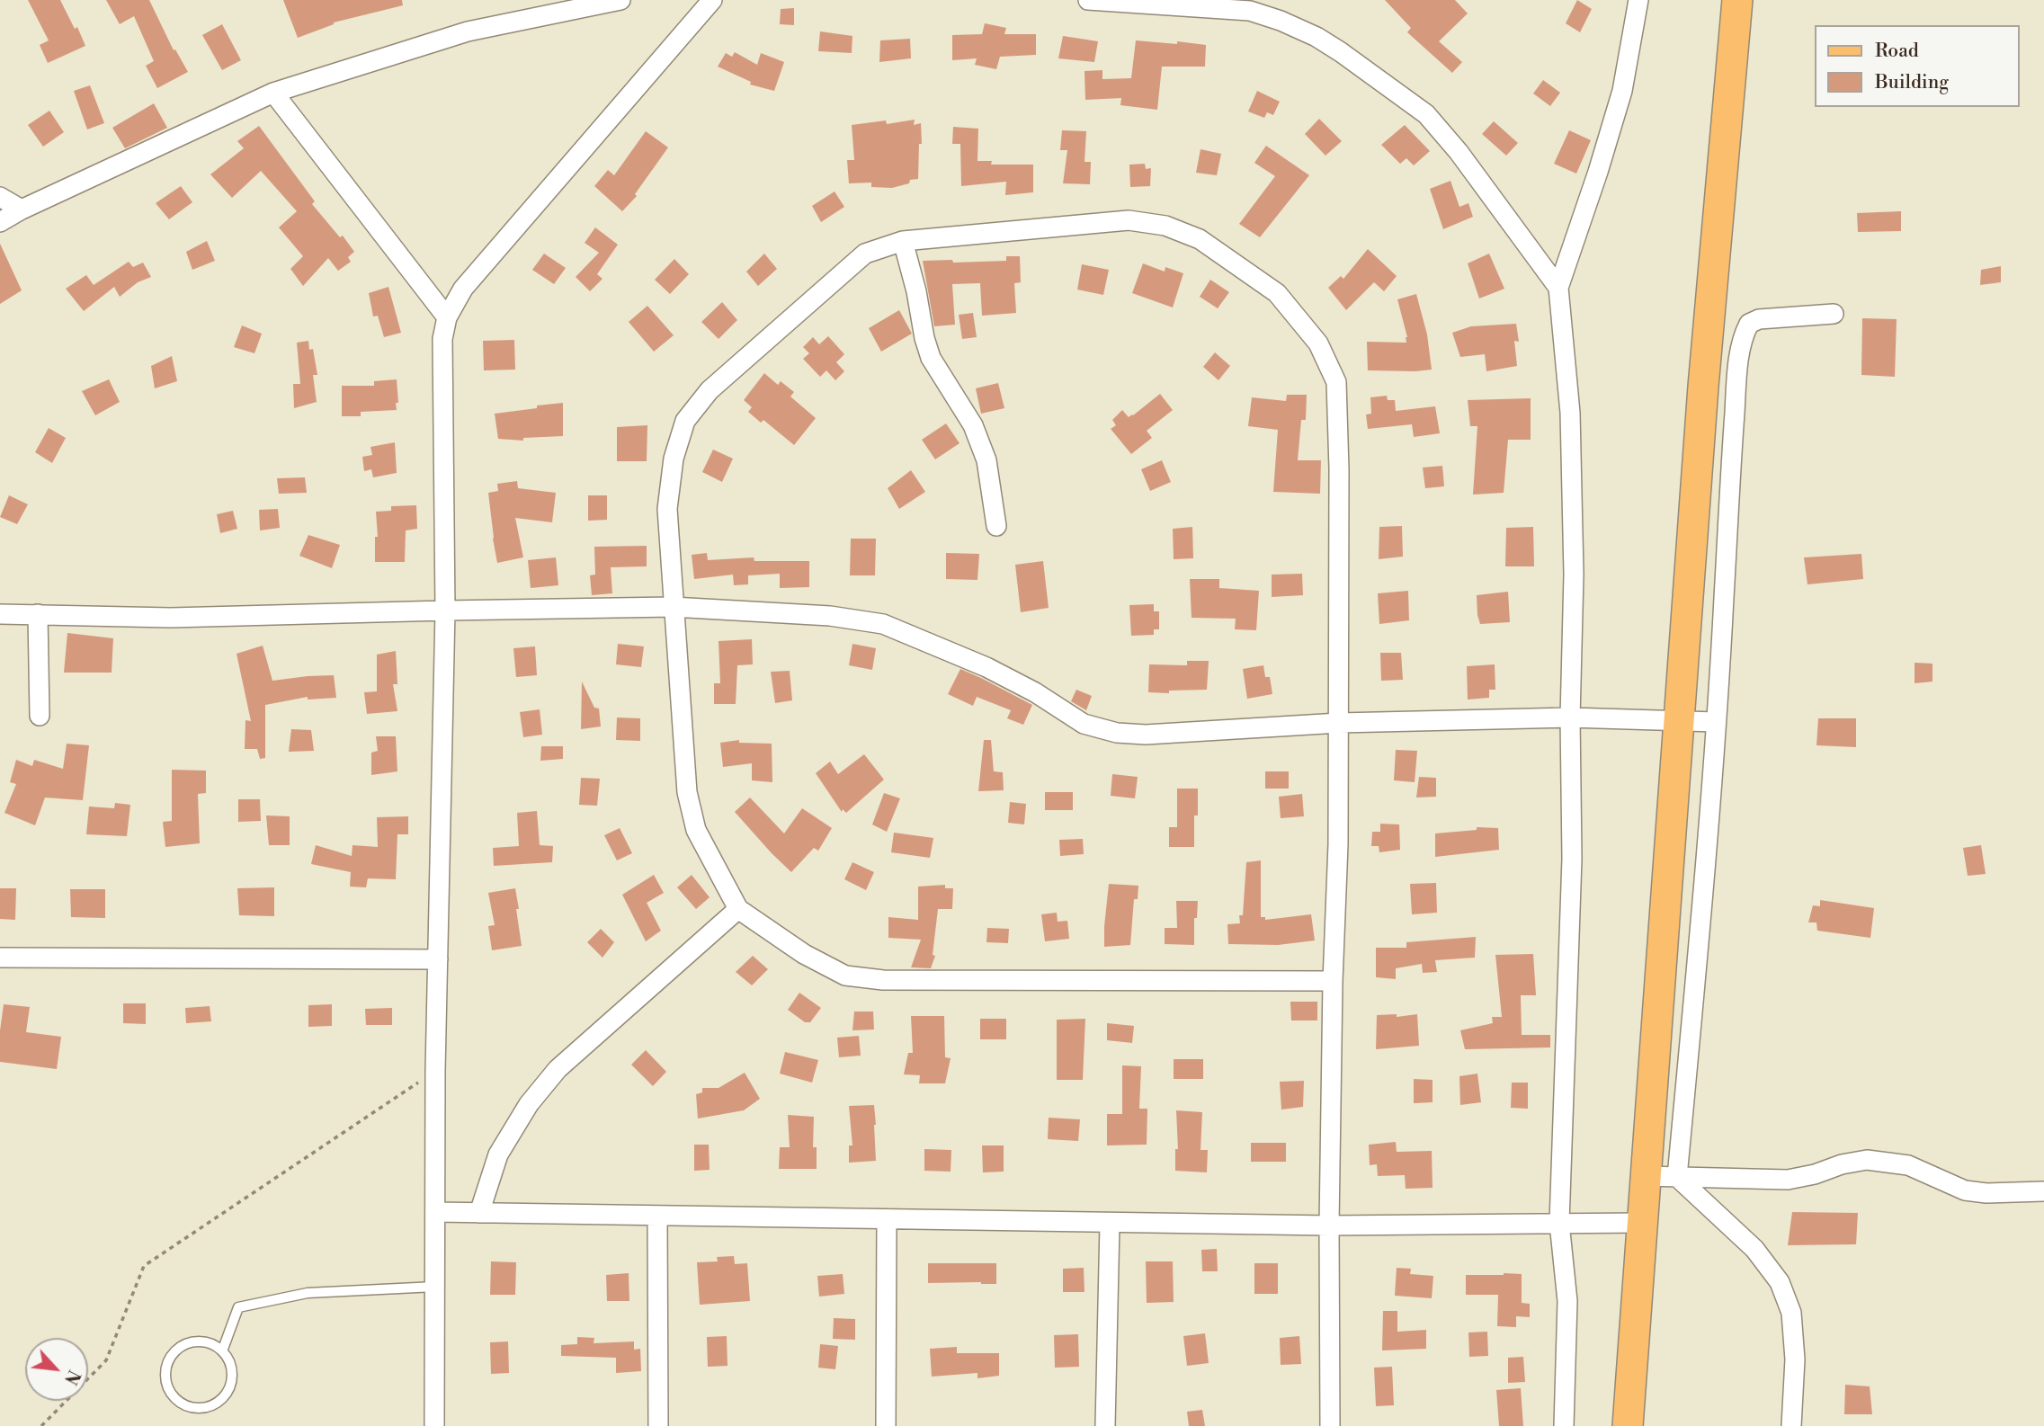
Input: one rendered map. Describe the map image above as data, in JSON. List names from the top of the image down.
{
  "legend": ["Road", "Building"],
  "north": "bottom right"
}
